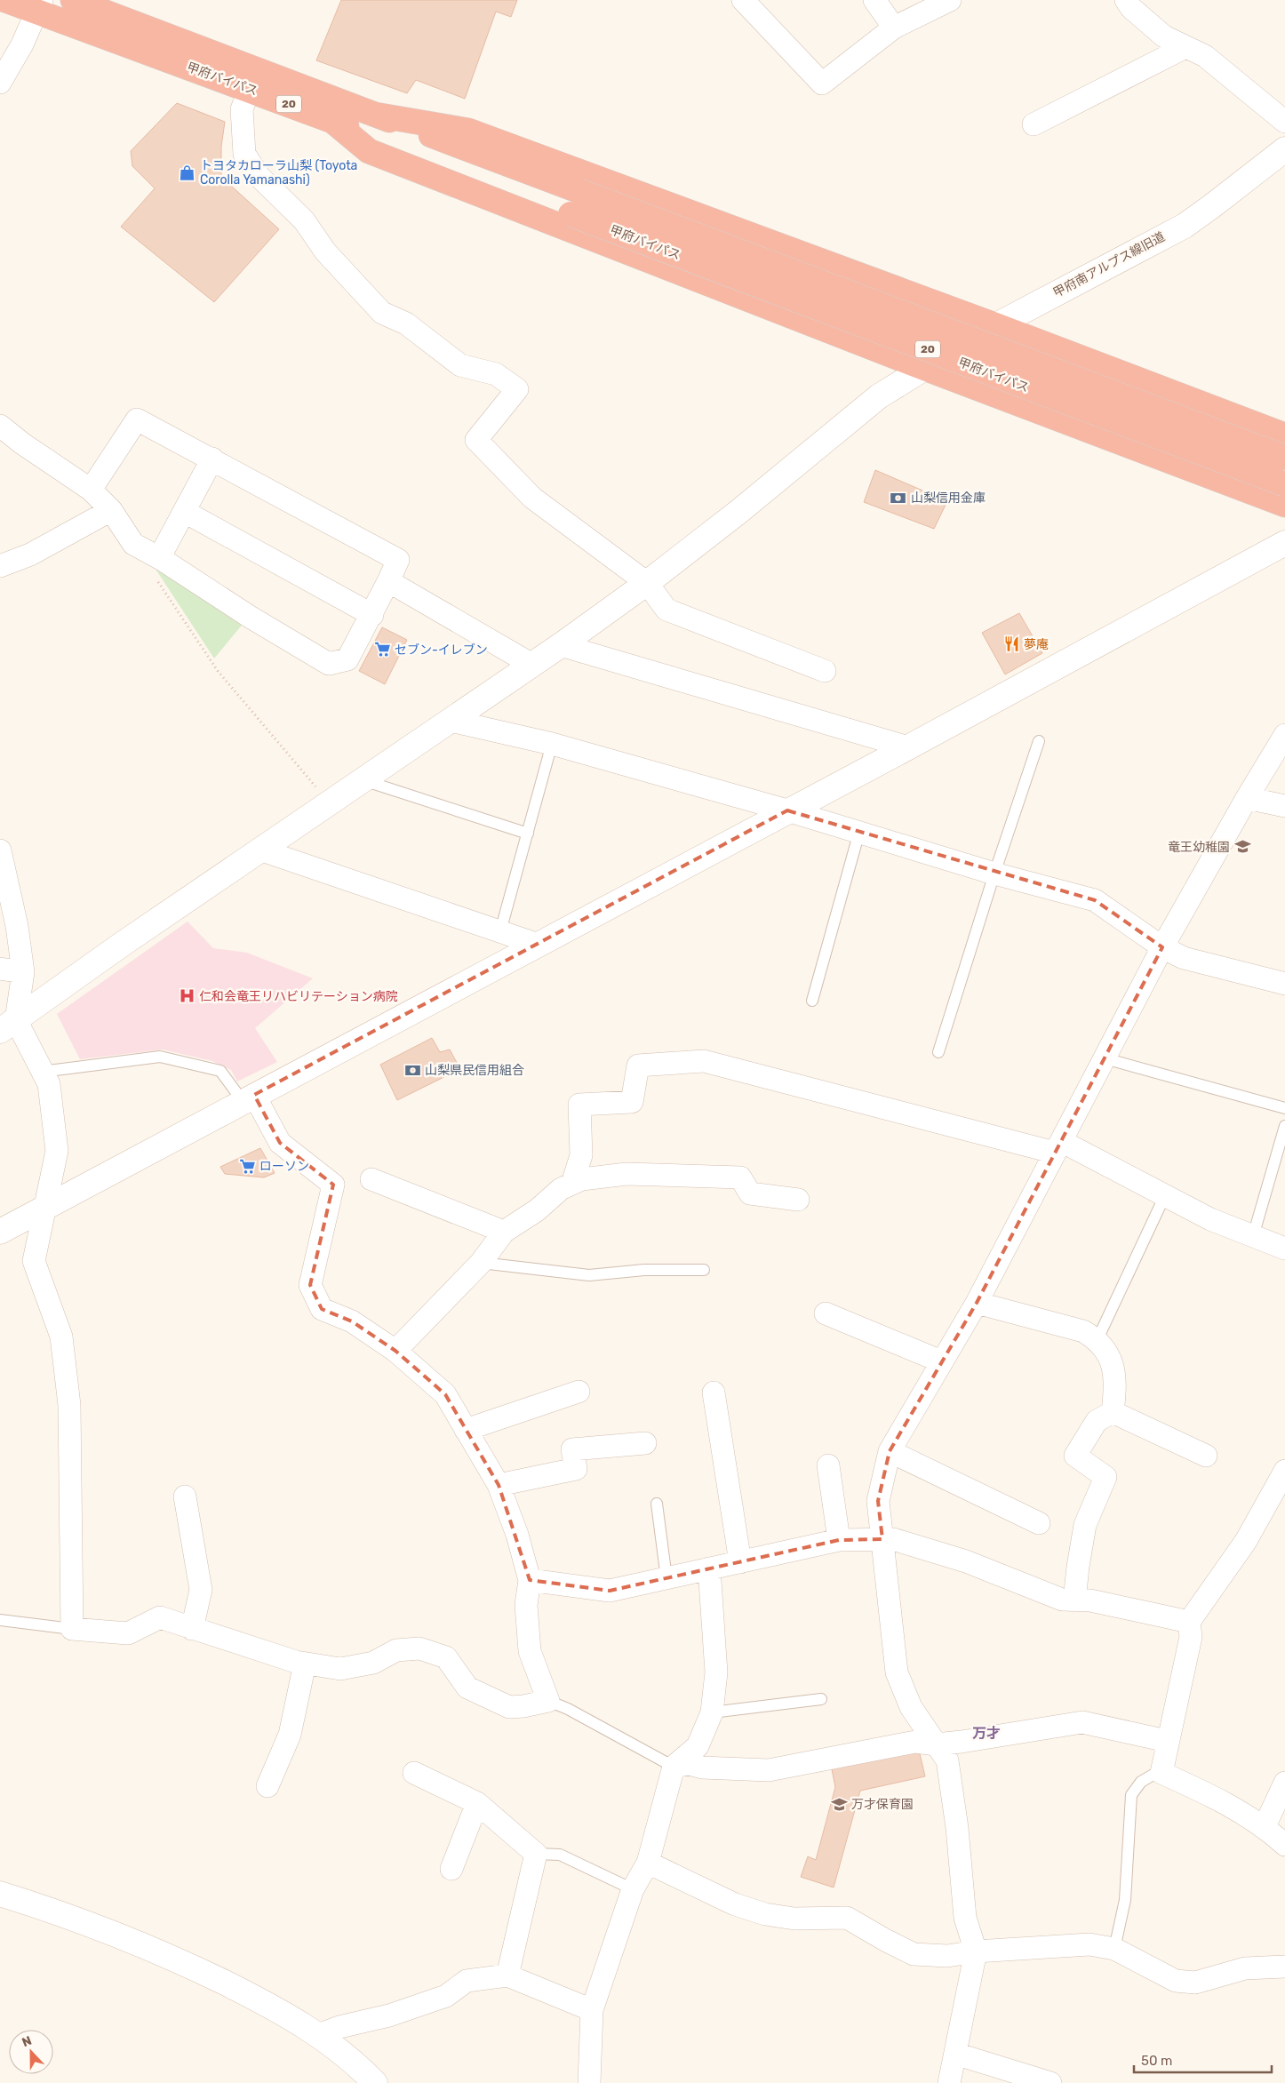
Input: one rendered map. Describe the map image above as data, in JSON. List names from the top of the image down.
{
  "streets": {
    "highway": ["甲府バイパス", "20"],
    "street": ["甲府南アルプス線旧道"]
  },
  "districts": ["万才"],
  "places": {
    "shop": ["トヨタカローラ山梨 (Toyota Corolla Yamanashi)"],
    "bank": ["山梨信用金庫", "山梨県民信用組合"],
    "restaurant": ["夢庵"],
    "supermarket": ["セブン-イレブン", "ローソン"],
    "school or university": ["竜王幼稚園", "万才保育園"],
    "hospital": ["仁和会竜王リハビリテーション病院"]
  },
  "scale_bar": "50 m",
  "north": "top"
}
